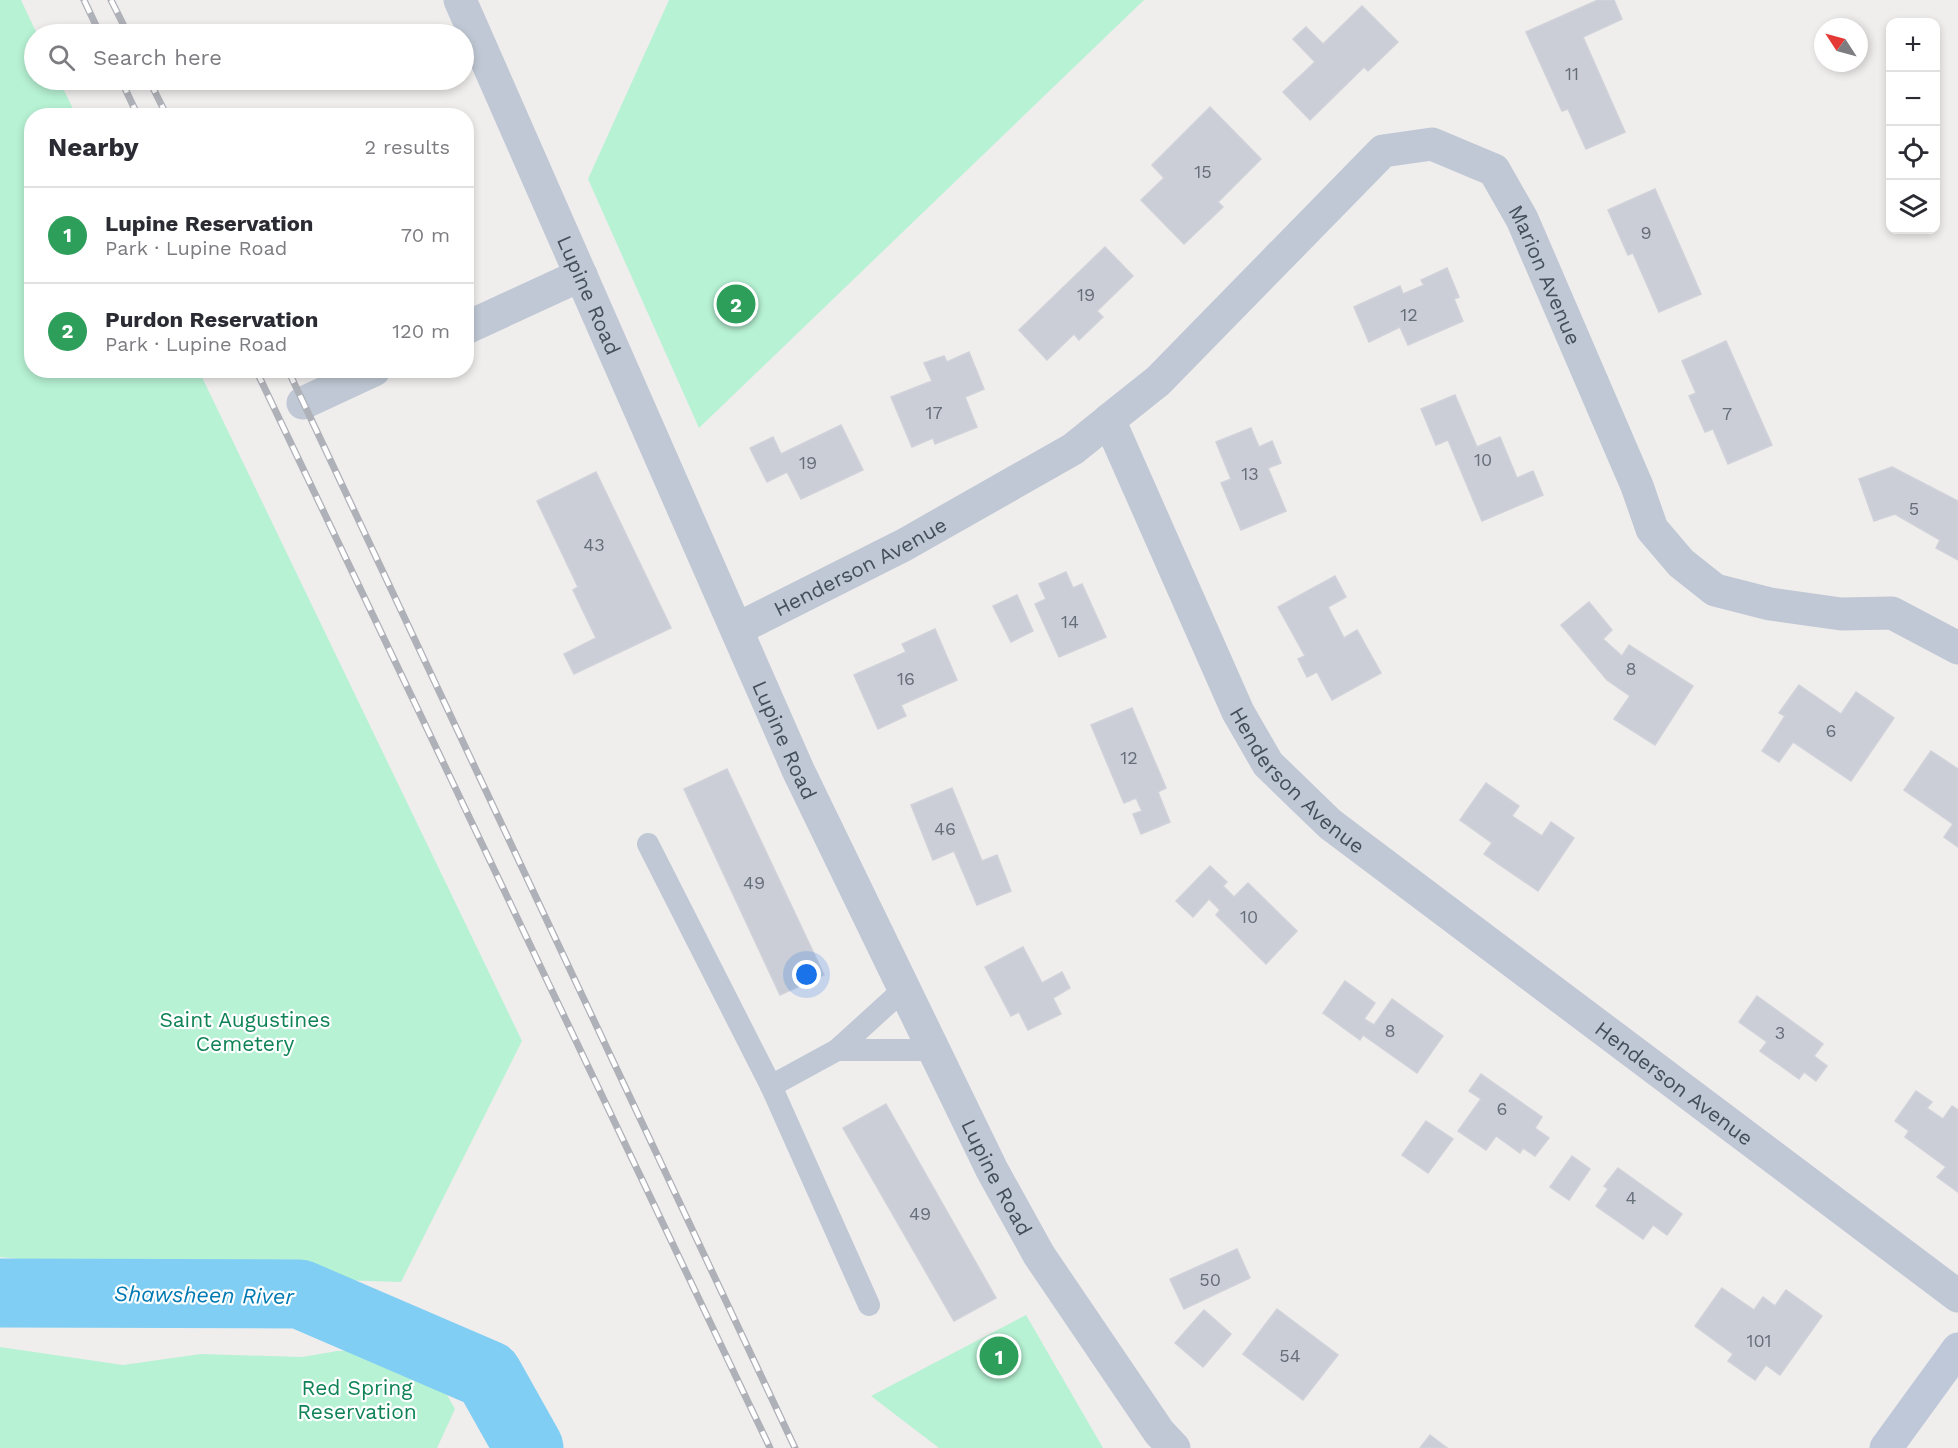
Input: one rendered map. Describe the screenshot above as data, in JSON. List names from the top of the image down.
{
  "streets": {
    "street": ["Marion Avenue", "Lupine Road", "Henderson Avenue"]
  },
  "crossings": [
    ["Marion Avenue", "Henderson Avenue"],
    ["Lupine Road", "Henderson Avenue"]
  ],
  "water": ["Shawsheen River"],
  "parks": ["Saint Augustines Cemetery", "Red Spring Reservation"],
  "house_numbers": [
    "11",
    "15",
    "9",
    "19",
    "12",
    "17",
    "7",
    "10",
    "19",
    "13",
    "5",
    "43",
    "14",
    "8",
    "16",
    "6",
    "12",
    "46",
    "49",
    "10",
    "8",
    "3",
    "6",
    "4",
    "49",
    "50",
    "101",
    "54"
  ],
  "north": "top left",
  "page": {
    "map_buttons": ["+", "−"],
    "search": "Search here",
    "heading": ["Nearby", "2 results"],
    "list": [
      {
        "mark": "1",
        "name": "Lupine Reservation",
        "note": "Park · Lupine Road",
        "value": "70 m"
      },
      {
        "mark": "2",
        "name": "Purdon Reservation",
        "note": "Park · Lupine Road",
        "value": "120 m"
      }
    ],
    "pins": ["2", "1"]
  }
}
